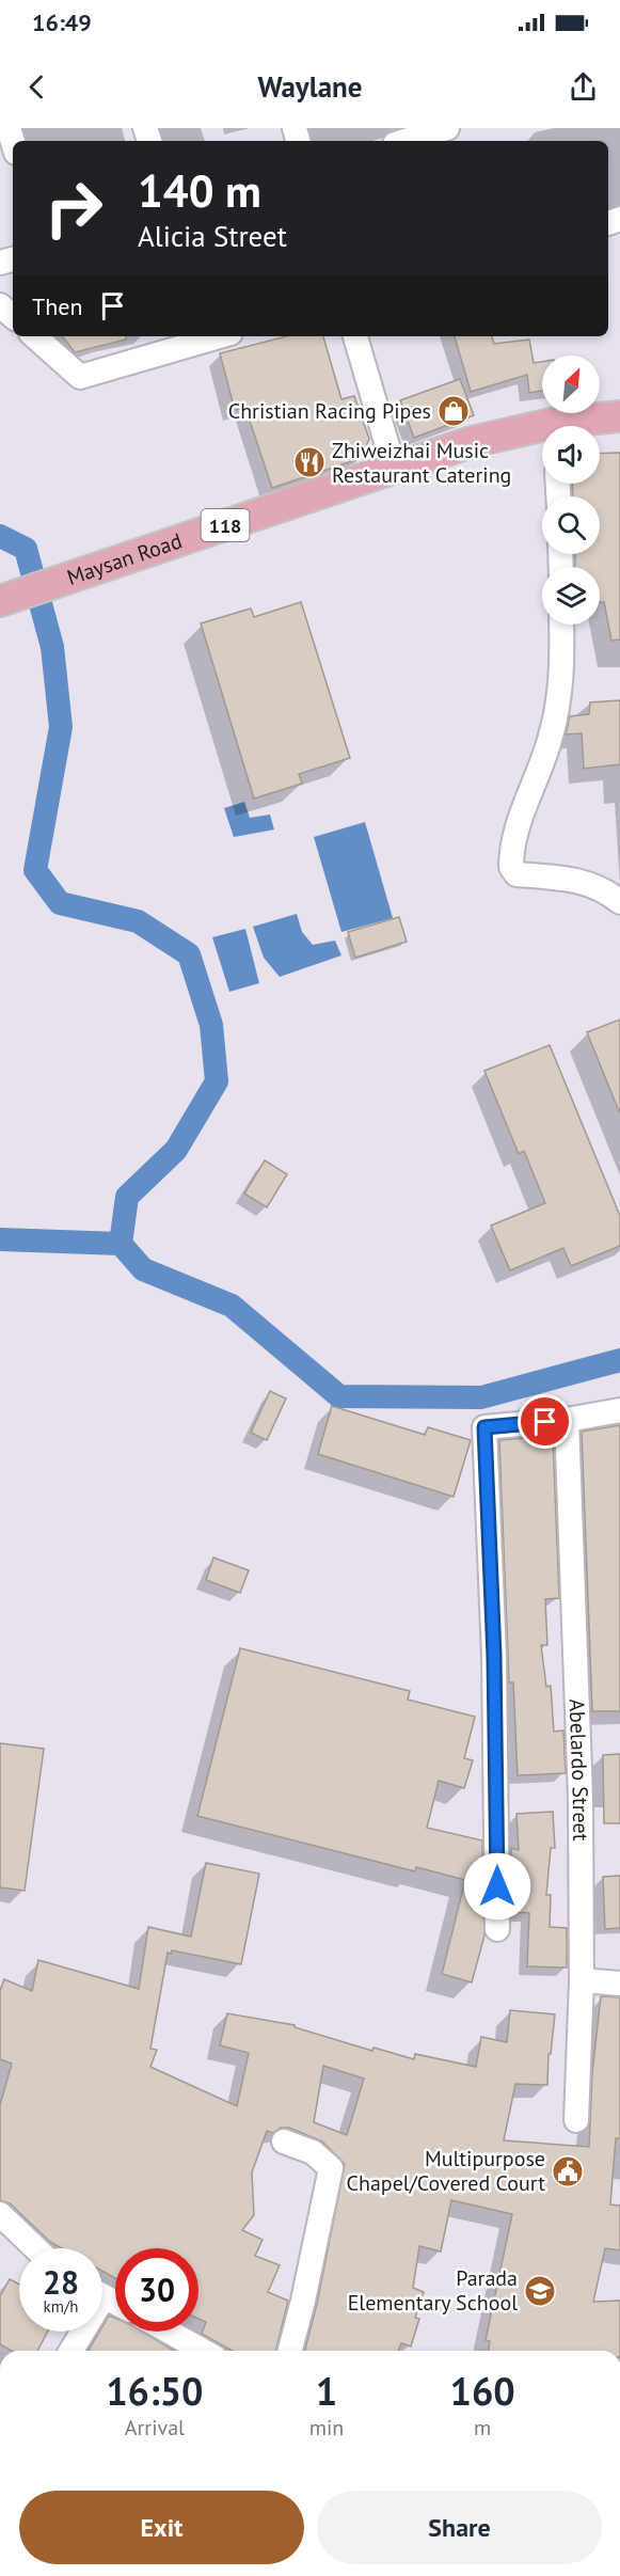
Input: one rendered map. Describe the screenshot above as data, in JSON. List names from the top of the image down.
{
  "streets": {
    "main road": ["118", "Maysan Road"],
    "street": ["Abelardo Street"]
  },
  "crossings": [
    ["118", "Maysan Road"]
  ],
  "places": {
    "shop": ["Christian Racing Pipes"],
    "restaurant": ["Zhiweizhai Music Restaurant Catering"],
    "public building": ["Multipurpose Chapel/Covered Court"],
    "school or university": ["Parada Elementary School"]
  },
  "north": "top right",
  "page": {
    "status": "16:49",
    "header": "Waylane",
    "turn": ["140 m", "Alicia Street"],
    "then": "Then",
    "speed": "28 km/h",
    "limit": "30",
    "eta": [
      "16:50",
      "Arrival",
      "1",
      "min",
      "160",
      "m"
    ],
    "buttons": ["Exit", "Share"]
  }
}
